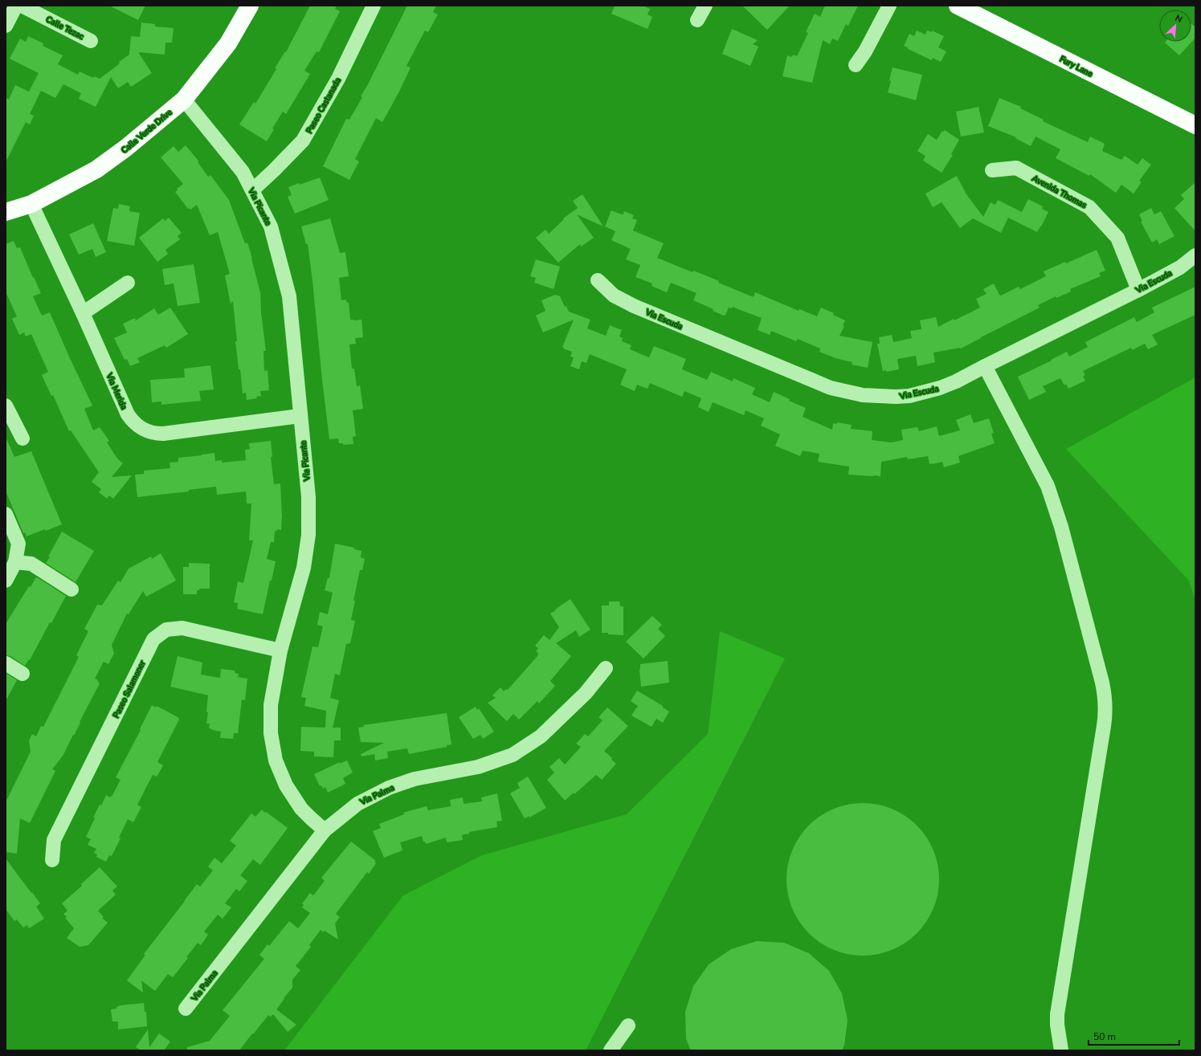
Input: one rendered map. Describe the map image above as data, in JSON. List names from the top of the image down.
{
  "streets": {
    "main road": ["Fury Lane", "Calle Verde Drive"],
    "street": [
      "Calle Tezac",
      "Paseo Castanada",
      "Avenida Thomas",
      "Via Picante",
      "Via Escuda",
      "Via Merida",
      "Paseo Salamoner",
      "Via Palma"
    ]
  },
  "crossings": [
    ["Paseo Castanada", "Via Picante"],
    ["Calle Verde Drive", "Via Picante"],
    ["Calle Verde Drive", "Via Merida"],
    ["Avenida Thomas", "Via Escuda"],
    ["Via Picante", "Via Merida"],
    ["Via Picante", "Paseo Salamoner"],
    ["Via Picante", "Via Palma"]
  ],
  "scale_bar": "50 m",
  "north": "top right"
}
